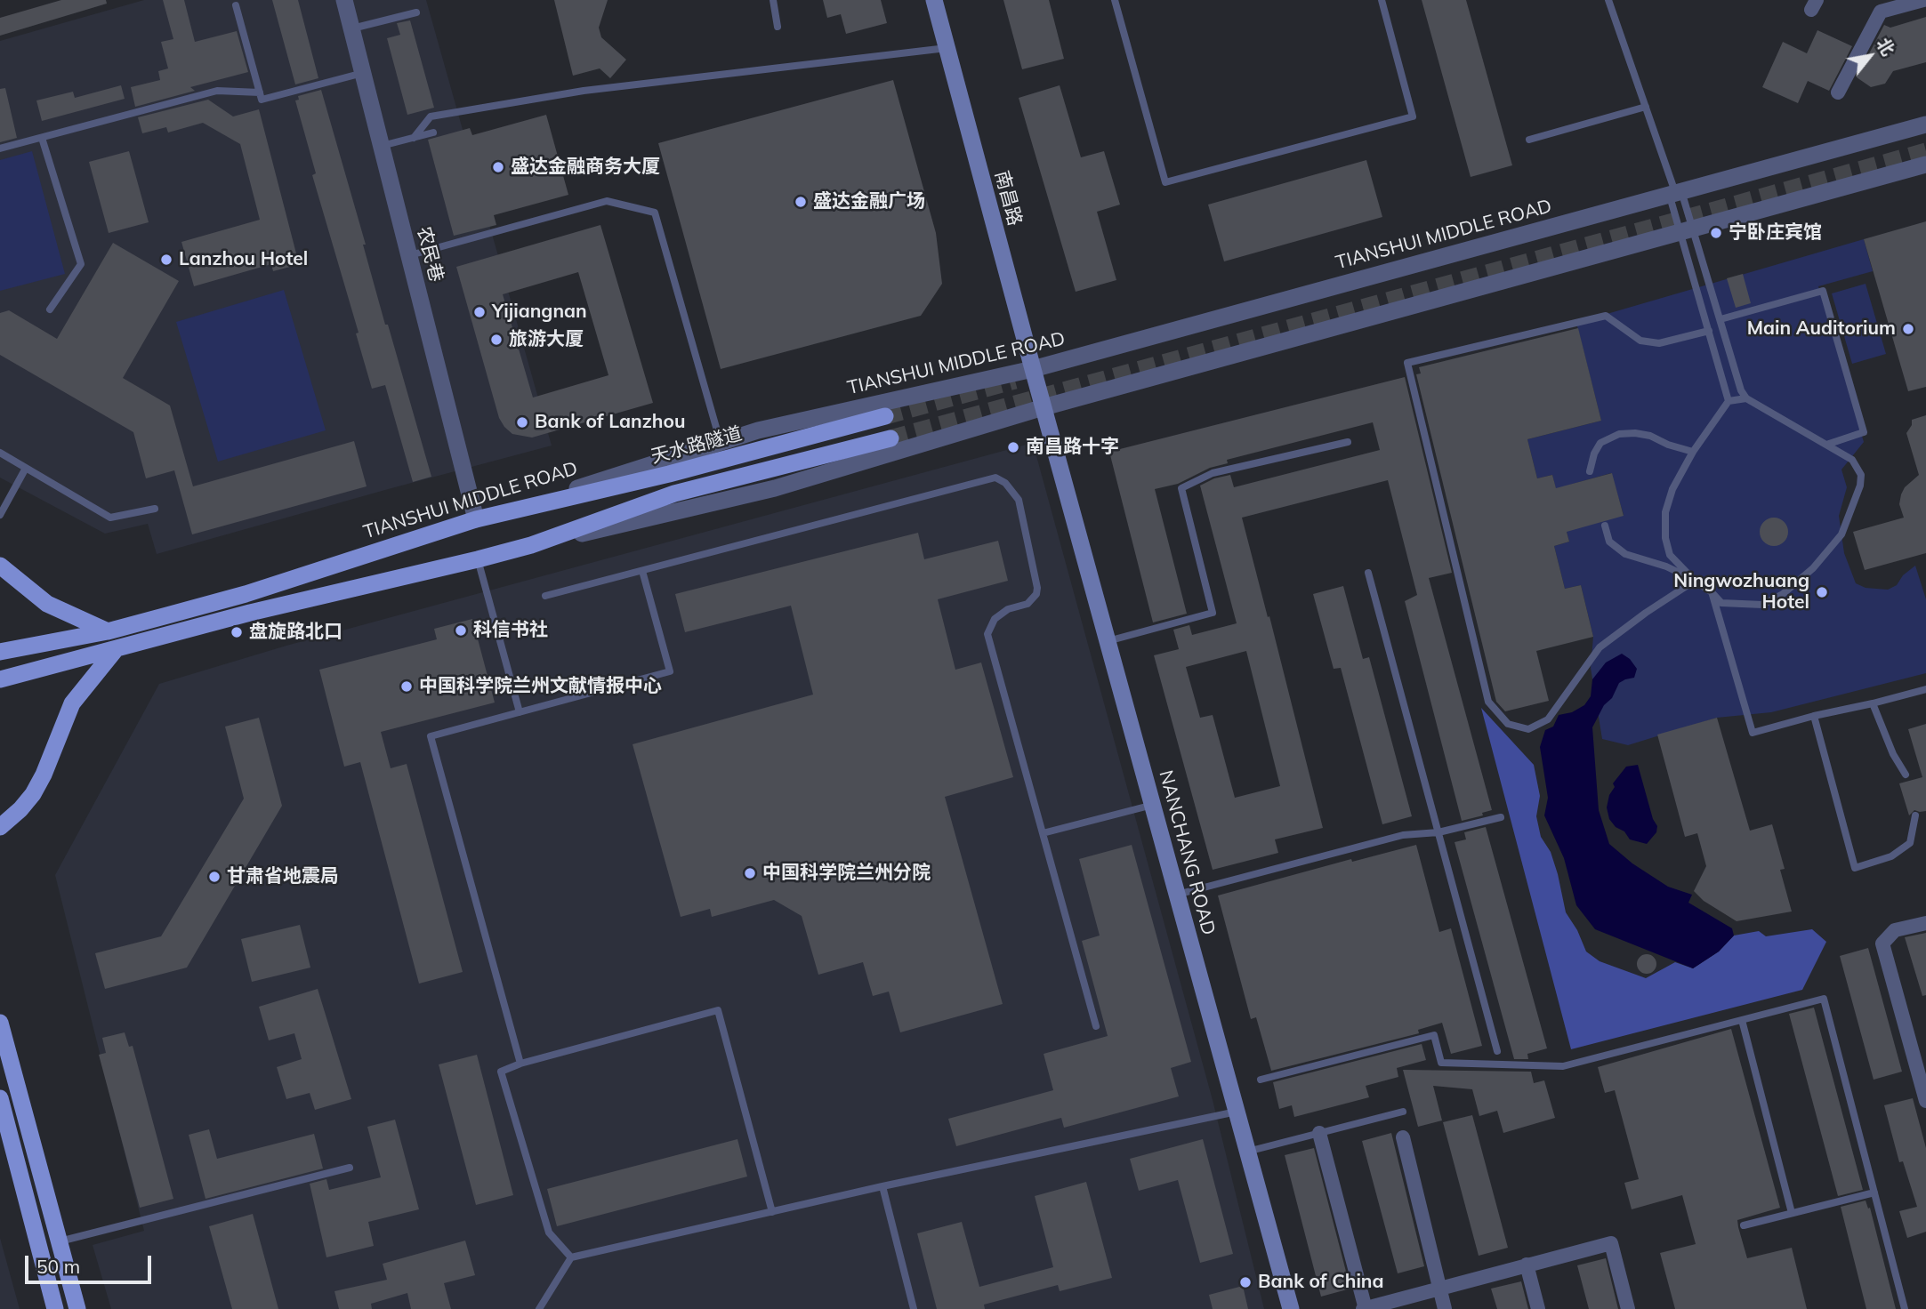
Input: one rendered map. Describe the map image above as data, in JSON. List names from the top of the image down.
{
  "streets": {
    "main road": [
      "南昌路",
      "TIANSHUI MIDDLE ROAD",
      "天水路隧道",
      "NANCHANG ROAD"
    ],
    "street": ["农民巷"]
  },
  "crossings": [
    ["南昌路", "TIANSHUI MIDDLE ROAD"],
    ["南昌路", "NANCHANG ROAD"],
    ["TIANSHUI MIDDLE ROAD", "农民巷"],
    ["TIANSHUI MIDDLE ROAD", "天水路隧道"]
  ],
  "places": [
    "盛达金融商务大厦",
    "盛达金融广场",
    "宁卧庄宾馆",
    "Lanzhou Hotel",
    "Yijiangnan",
    "Main Auditorium",
    "旅游大厦",
    "Bank of Lanzhou",
    "南昌路十字",
    "Ningwozhuang Hotel",
    "科信书社",
    "盘旋路北口",
    "中国科学院兰州文献情报中心",
    "中国科学院兰州分院",
    "甘肃省地震局",
    "Bank of China"
  ],
  "scale_bar": "50 m",
  "north": "top right"
}
